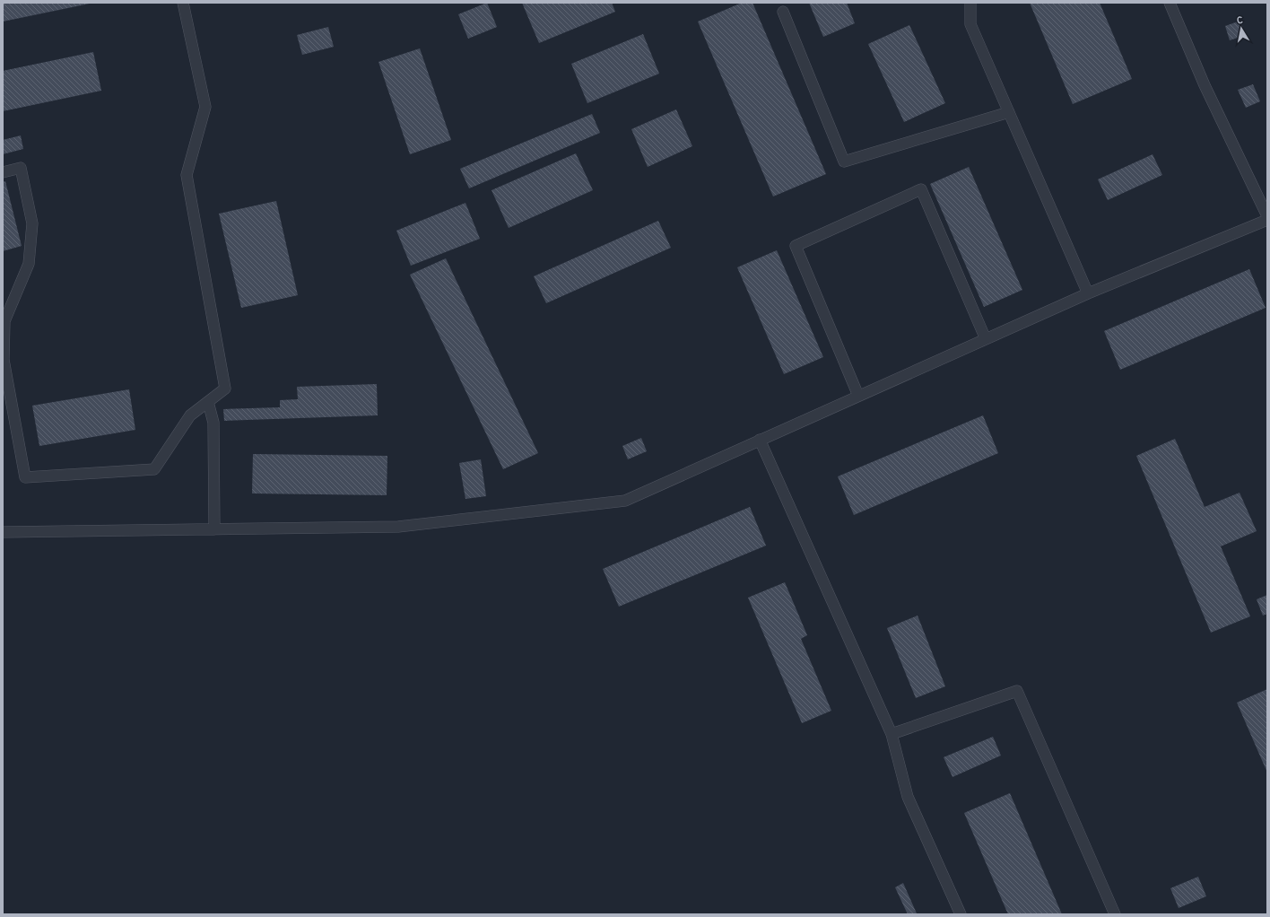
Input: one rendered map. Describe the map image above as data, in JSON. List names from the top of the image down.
{
  "north": "top"
}
